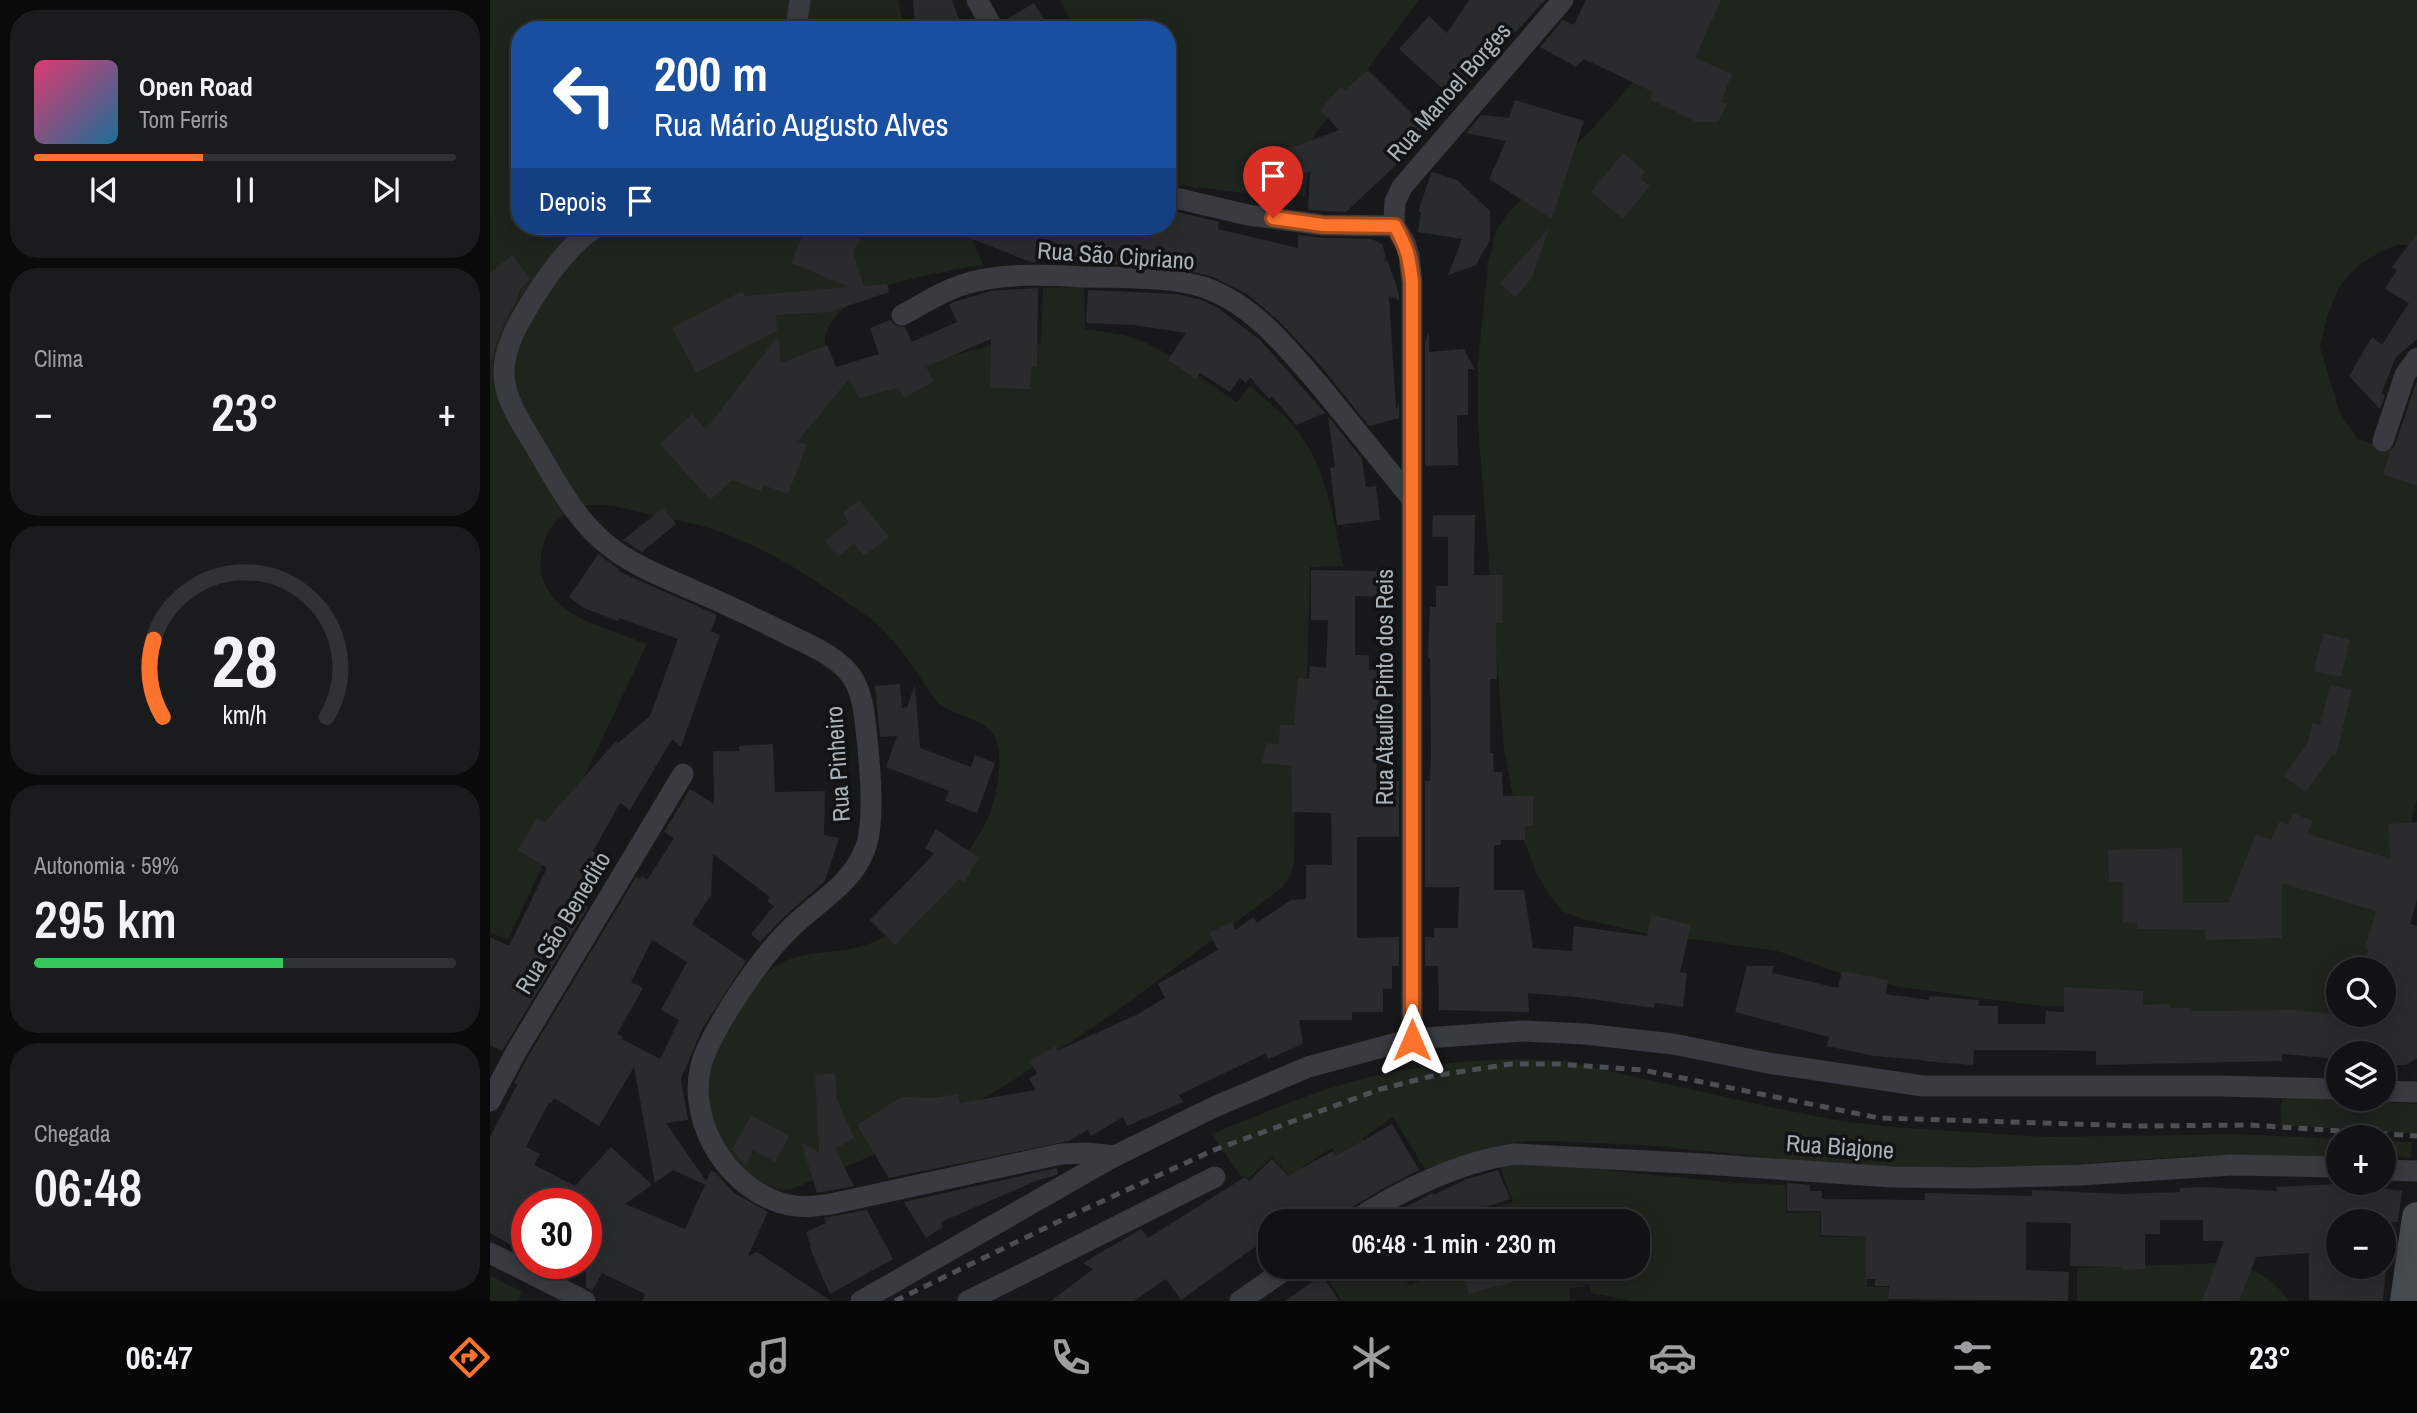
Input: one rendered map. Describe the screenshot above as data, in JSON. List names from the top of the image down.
{
  "streets": {
    "street": [
      "Rua Manoel Borges",
      "Rua São Cipriano",
      "Rua Ataulfo Pinto dos Reis",
      "Rua Pinheiro",
      "Rua São Benedito",
      "Rua Biajone"
    ]
  },
  "crossings": [
    ["Rua Manoel Borges", "Rua Ataulfo Pinto dos Reis"],
    ["Rua São Cipriano", "Rua Ataulfo Pinto dos Reis"]
  ],
  "page": {
    "turn": ["200 m", "Rua Mário Augusto Alves"],
    "song": ["Open Road", "Tom Ferris"],
    "then": "Depois",
    "tile": [
      "Clima",
      ["Autonomia · 59%", "295 km"],
      ["Chegada", "06:48"]
    ],
    "heat": ["−", "23°", "+"],
    "map_buttons": ["+", "−"],
    "limit": "30",
    "trip": "06:48 · 1 min · 230 m",
    "tabs": ["06:47", "23°"],
    "gauge": ["28", "km/h"]
  }
}
